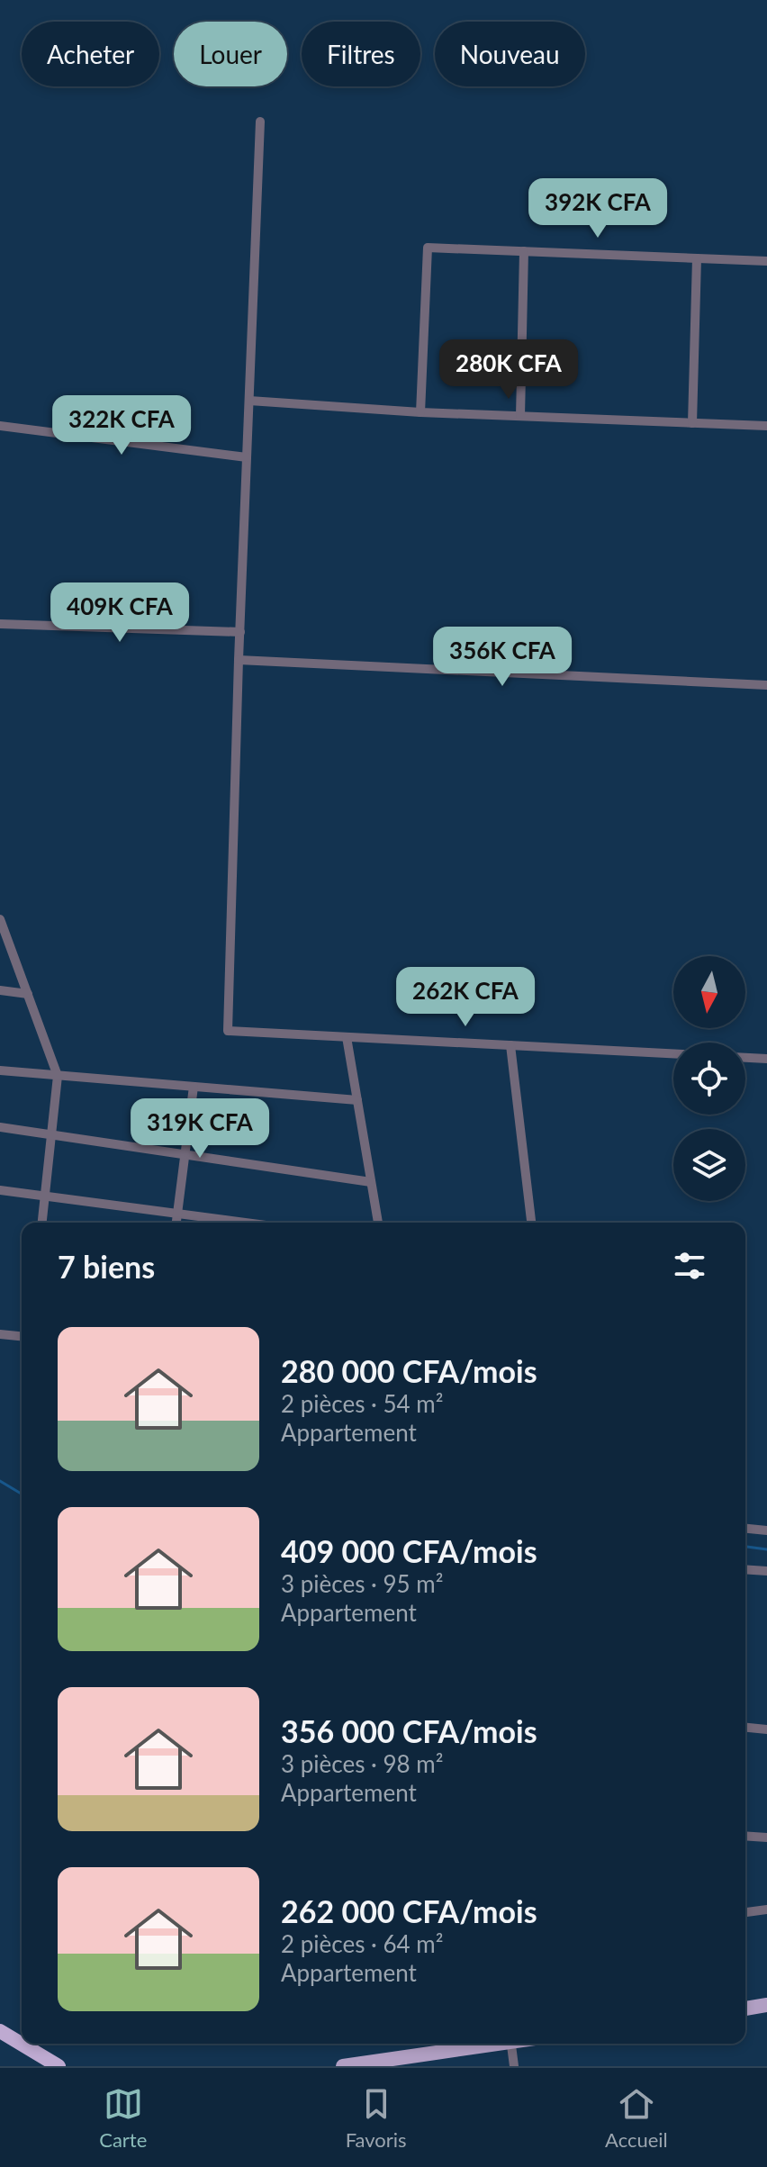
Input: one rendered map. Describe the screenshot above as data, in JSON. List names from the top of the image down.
{
  "north": "bottom",
  "page": {
    "chip": [
      "Acheter",
      "Louer",
      "Filtres",
      "Nouveau"
    ],
    "price": [
      "392K CFA",
      "280K CFA",
      "322K CFA",
      "409K CFA",
      "356K CFA",
      "262K CFA",
      "319K CFA"
    ],
    "heading": "7 biens",
    "list": [
      {
        "name": "280 000 CFA/mois",
        "note": "2 pièces · 54 m² · Appartement"
      },
      {
        "name": "409 000 CFA/mois",
        "note": "3 pièces · 95 m² · Appartement"
      },
      {
        "name": "356 000 CFA/mois",
        "note": "3 pièces · 98 m² · Appartement"
      },
      {
        "name": "262 000 CFA/mois",
        "note": "2 pièces · 64 m² · Appartement"
      }
    ],
    "tabs": ["Carte", "Favoris", "Accueil"]
  }
}
